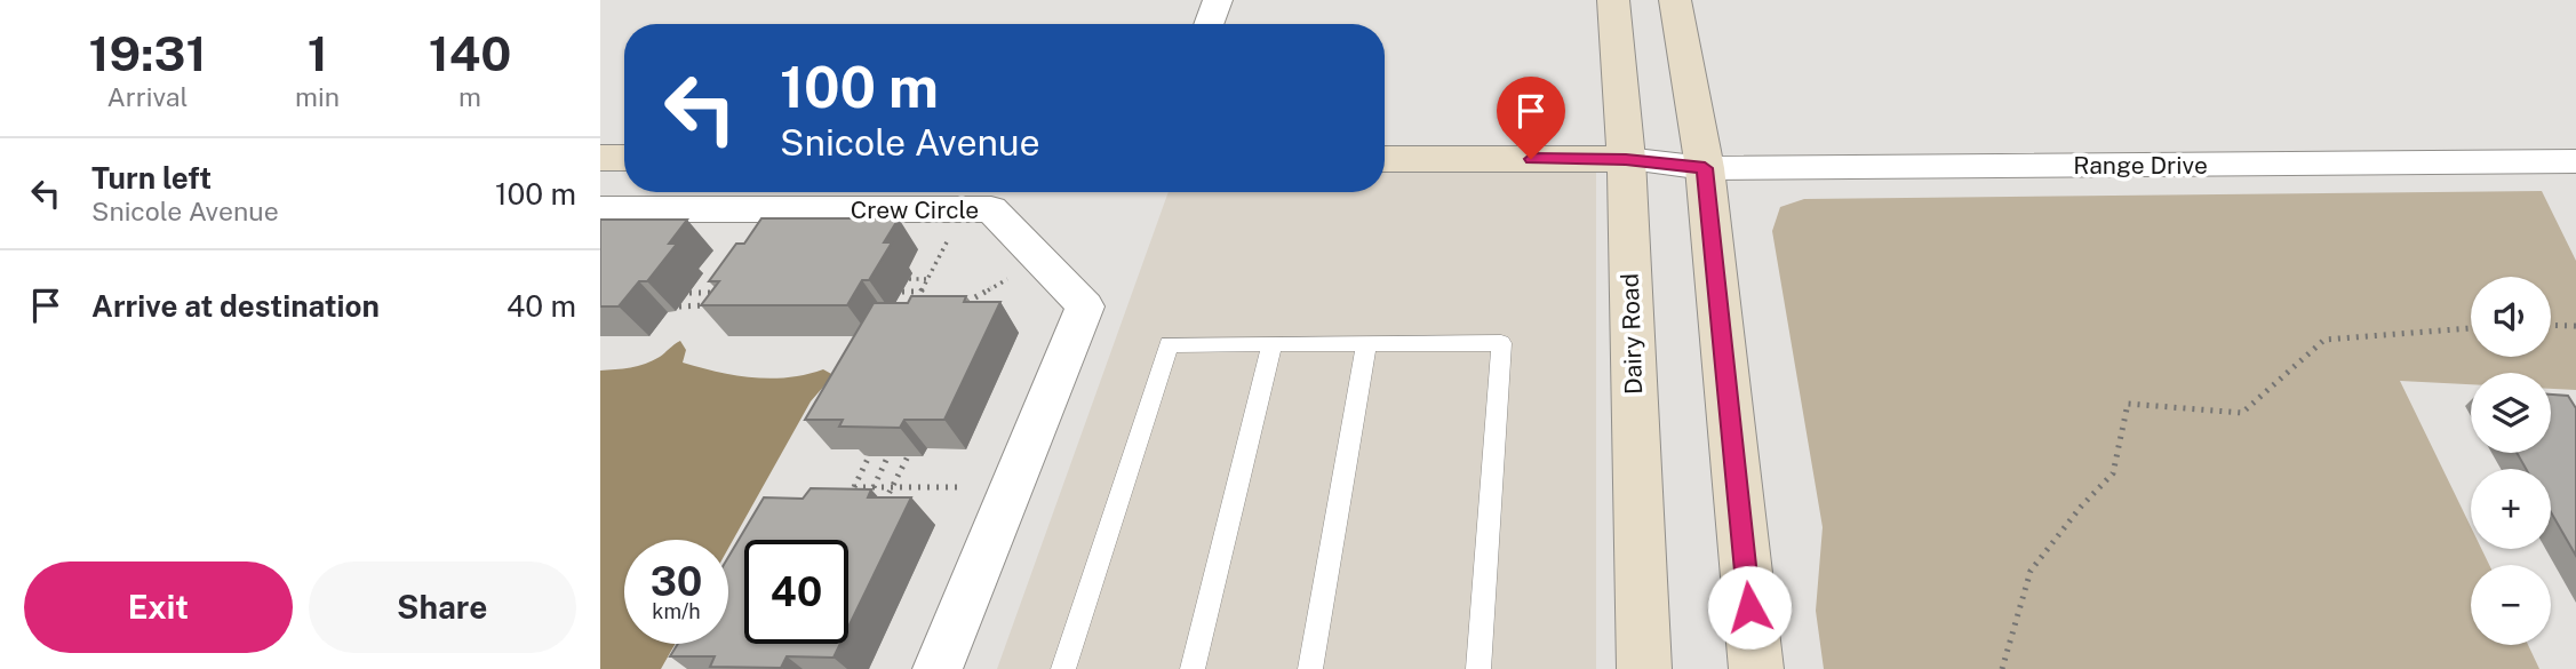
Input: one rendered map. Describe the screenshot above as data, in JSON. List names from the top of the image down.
{
  "streets": {
    "street": ["Range Drive", "Crew Circle", "Dairy Road"]
  },
  "crossings": [
    ["Range Drive", "Dairy Road"]
  ],
  "page": {
    "eta": [
      "19:31",
      "Arrival",
      "1",
      "min",
      "140",
      "m"
    ],
    "turn": ["100 m", "Snicole Avenue"],
    "list": [
      {
        "name": "Turn left",
        "note": "Snicole Avenue",
        "value": "100 m"
      },
      {
        "name": "Arrive at destination",
        "value": "40 m"
      }
    ],
    "map_buttons": ["+", "−"],
    "speed": "30 km/h",
    "limit": "40",
    "buttons": ["Exit", "Share"]
  }
}
